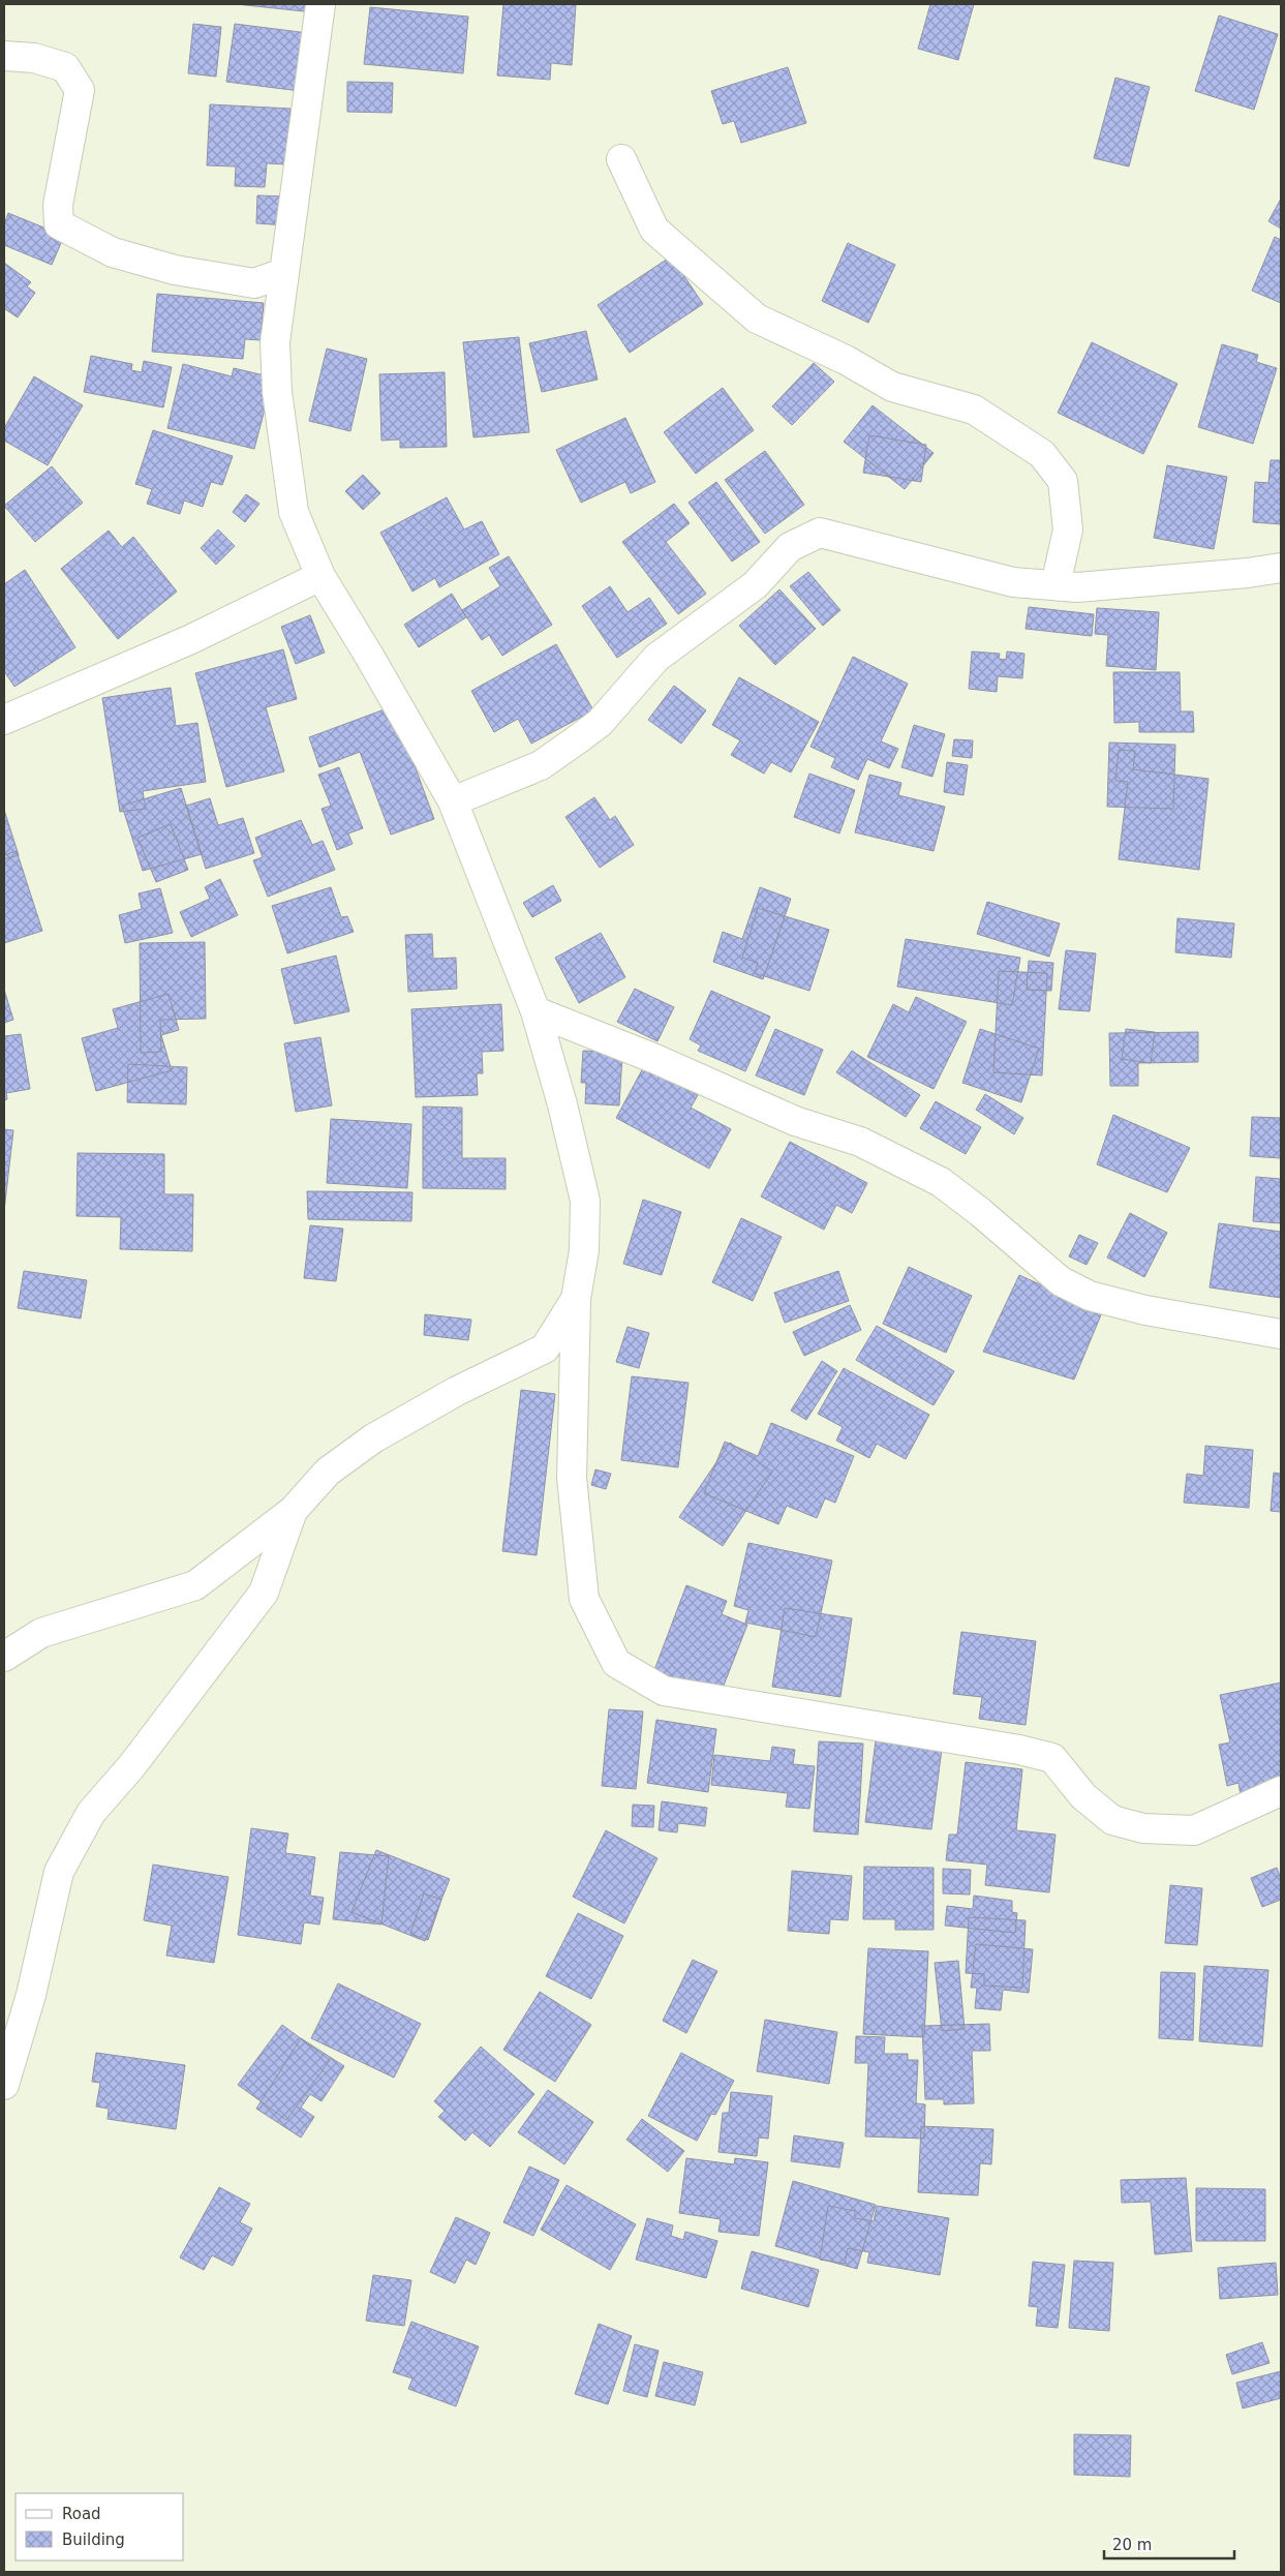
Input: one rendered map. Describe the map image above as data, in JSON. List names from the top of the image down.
{
  "legend": ["Road", "Building"],
  "scale_bar": "20 m"
}
